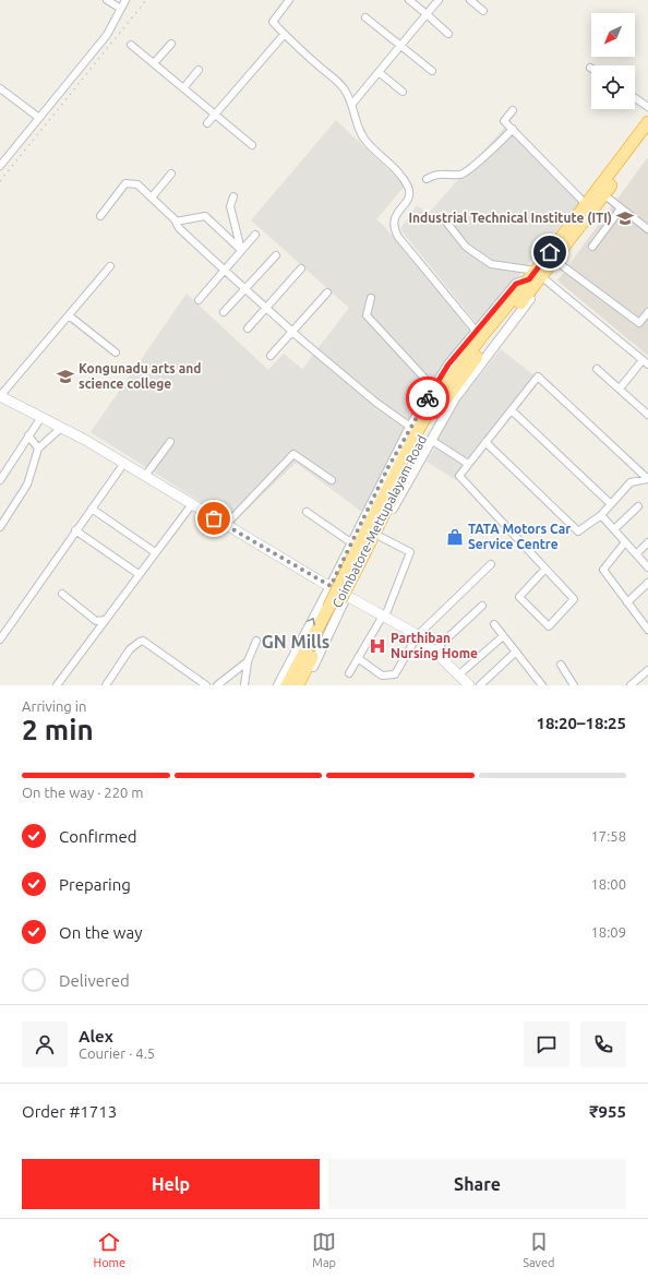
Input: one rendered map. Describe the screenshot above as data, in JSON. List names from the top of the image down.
{
  "streets": {
    "highway": ["Coimbatore-Mettupalayam Road"]
  },
  "districts": ["GN Mills"],
  "places": {
    "school or university": ["Industrial Technical Institute (ITI)", "Kongunadu arts and science college"],
    "shop": ["TATA Motors Car Service Centre"],
    "hospital": ["Parthiban Nursing Home"]
  },
  "north": "bottom left",
  "page": {
    "heading": ["2 min", "Arriving in", "18:20–18:25"],
    "panel": [
      "Alex",
      "Courier · 4.5",
      "Order #1713",
      "₹955"
    ],
    "bar": "On the way · 220 m",
    "list": [
      ["Confirmed", "17:58"],
      ["Preparing", "18:00"],
      ["On the way", "18:09"],
      "Delivered"
    ],
    "buttons": ["Help", "Share"],
    "tabs": ["Home", "Map", "Saved"]
  }
}
